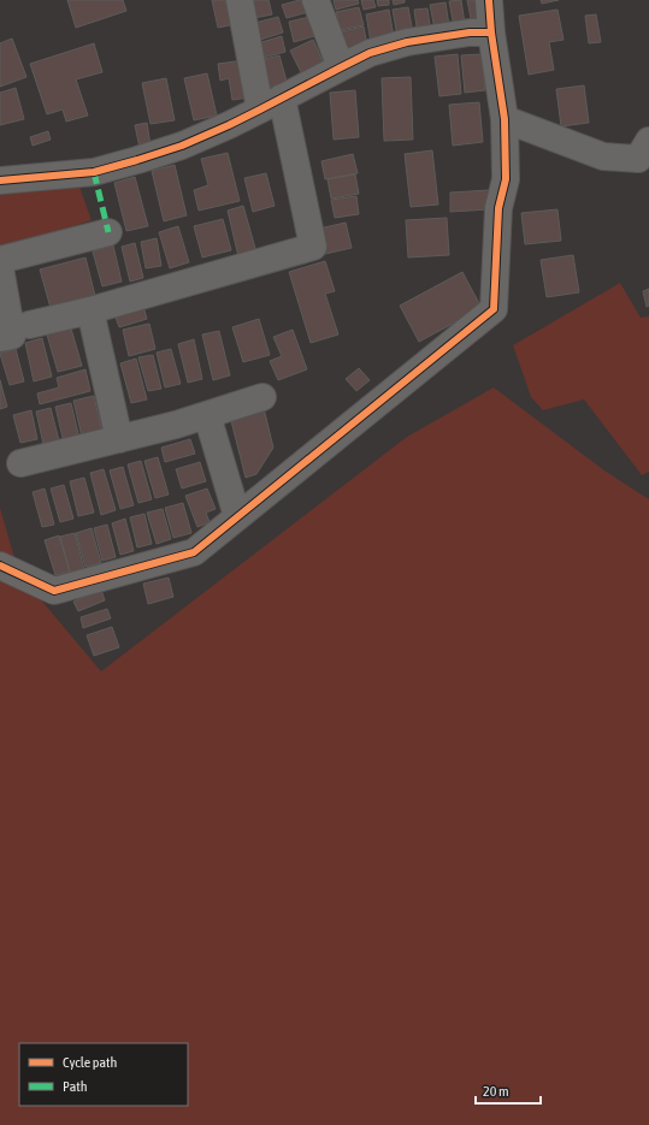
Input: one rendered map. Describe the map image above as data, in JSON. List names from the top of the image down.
{
  "legend": ["Cycle path", "Path"],
  "scale_bar": "20 m"
}
